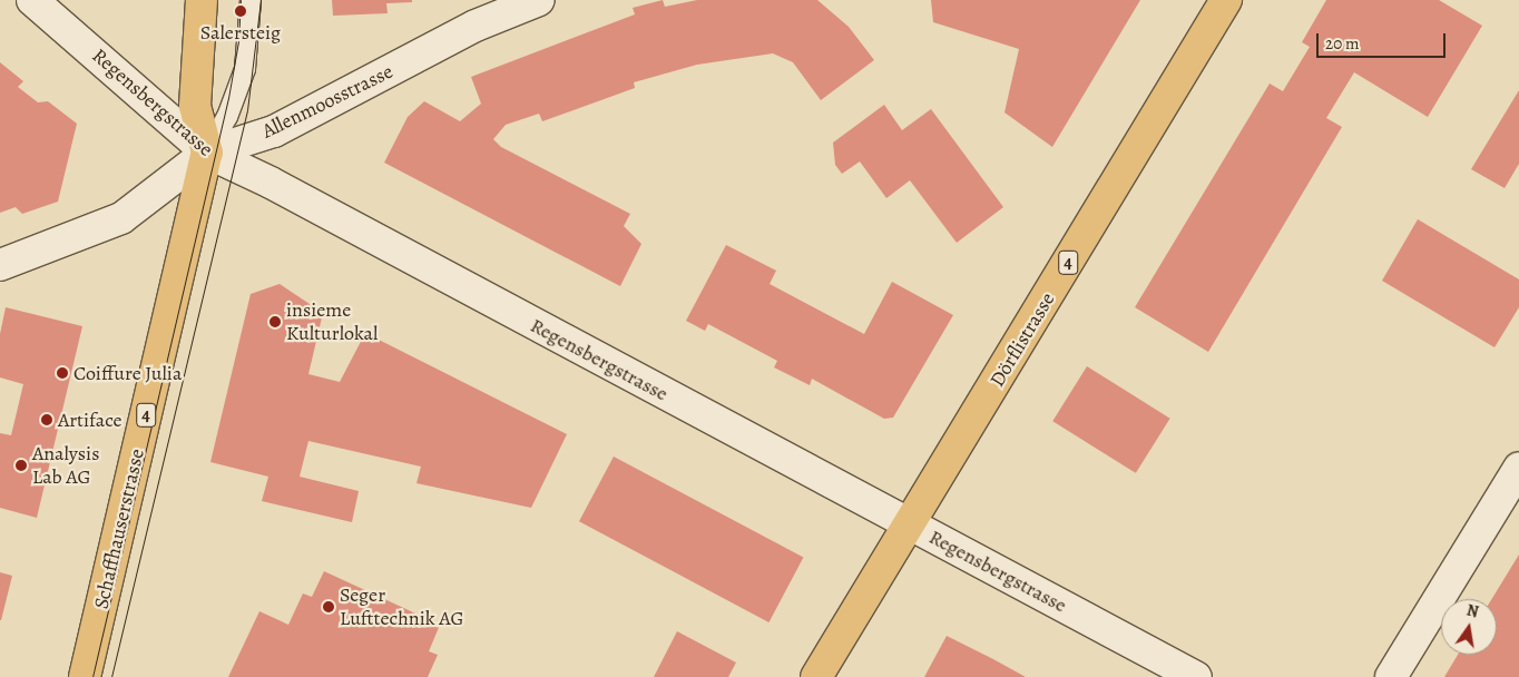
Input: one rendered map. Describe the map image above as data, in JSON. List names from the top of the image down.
{
  "streets": {
    "main road": ["4", "Dörflistrasse", "Schaffhauserstrasse"],
    "street": ["Allenmoosstrasse", "Regensbergstrasse"]
  },
  "crossings": [
    ["Allenmoosstrasse", "Regensbergstrasse"],
    ["Allenmoosstrasse", "Schaffhauserstrasse"],
    ["Regensbergstrasse", "Dörflistrasse"],
    ["Regensbergstrasse", "Schaffhauserstrasse"]
  ],
  "places": [
    "Salersteig",
    "insieme Kulturlokal",
    "Coiffure Julia",
    "Artiface",
    "Analysis Lab AG",
    "Seger Lufttechnik AG"
  ],
  "scale_bar": "20 m",
  "north": "top"
}
